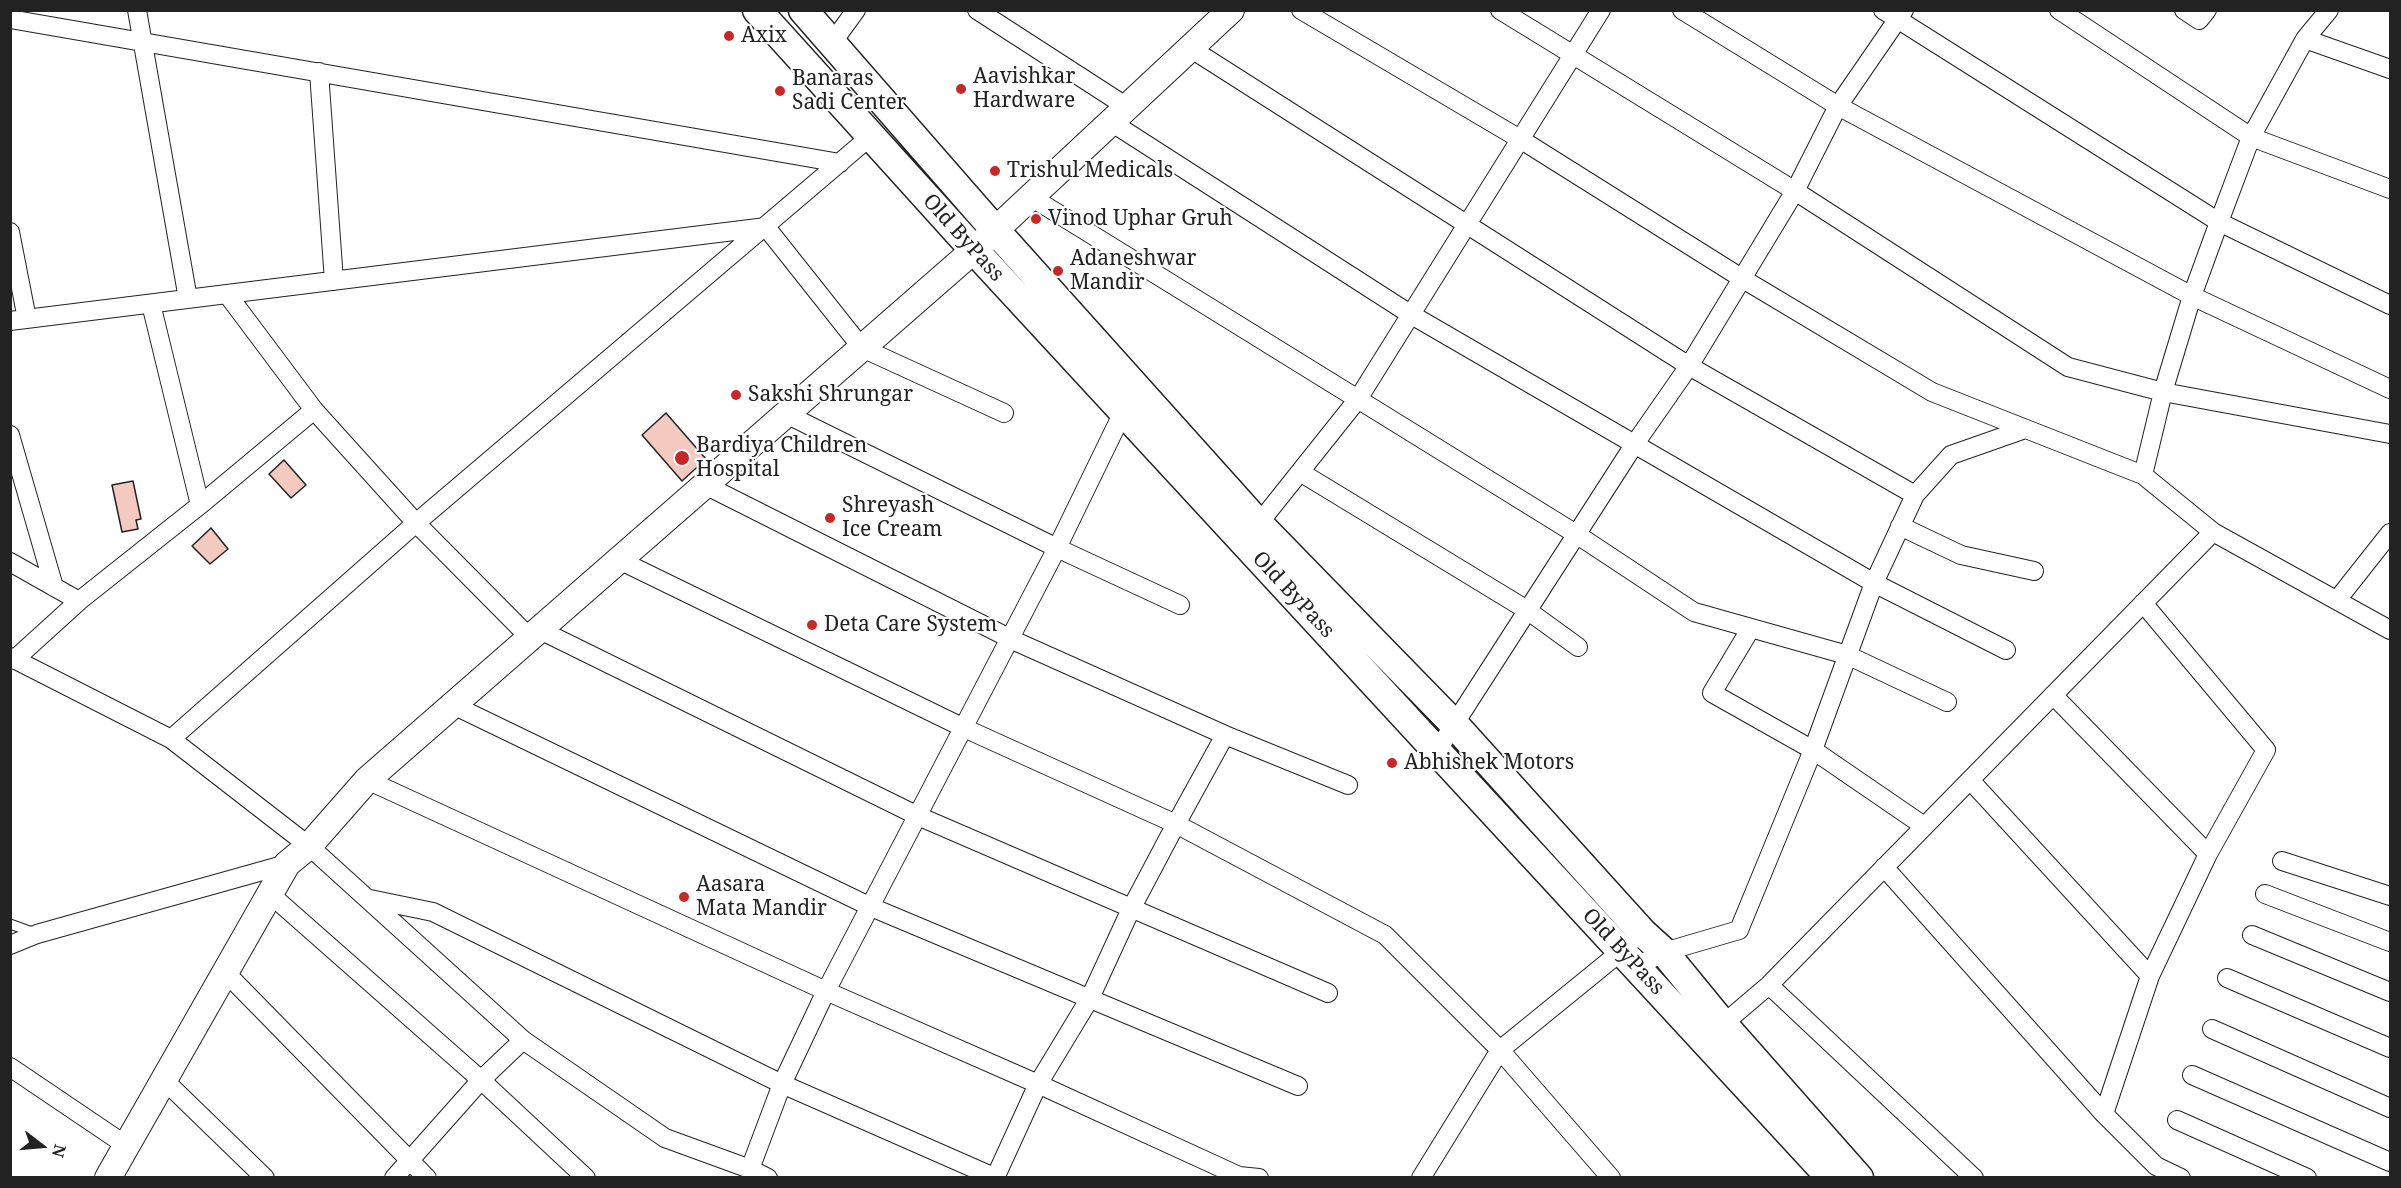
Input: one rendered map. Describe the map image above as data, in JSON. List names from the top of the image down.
{
  "streets": {
    "main road": ["Old ByPass"]
  },
  "places": [
    "Axix",
    "Aavishkar Hardware",
    "Banaras Sadi Center",
    "Trishul Medicals",
    "Vinod Uphar Gruh",
    "Adaneshwar Mandir",
    "Sakshi Shrungar",
    "Bardiya Children Hospital",
    "Shreyash Ice Cream",
    "Deta Care System",
    "Abhishek Motors",
    "Aasara Mata Mandir"
  ],
  "north": "right"
}
